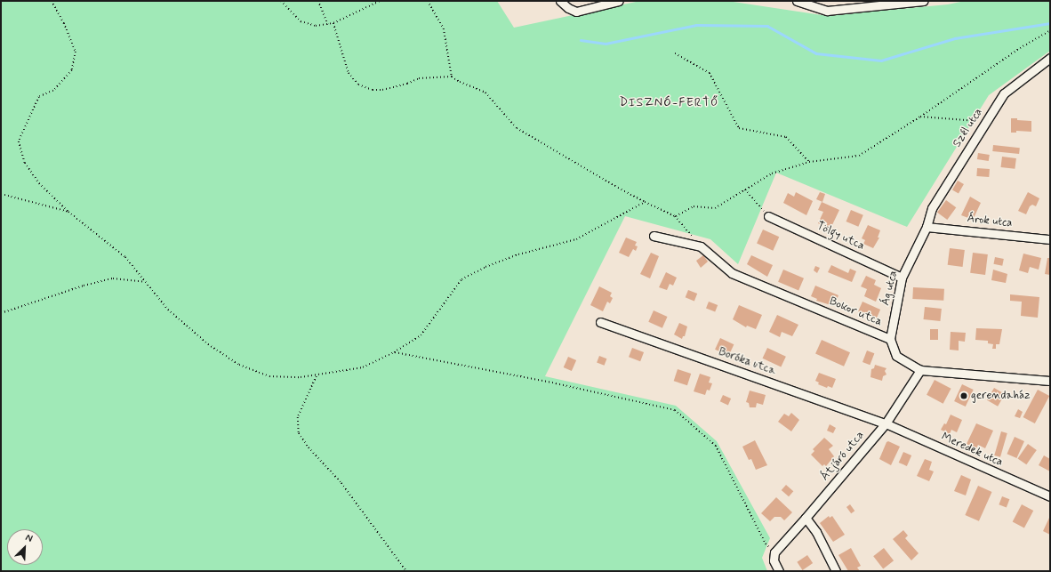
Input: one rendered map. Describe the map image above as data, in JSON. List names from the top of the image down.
{
  "streets": {
    "street": [
      "Szél utca",
      "Árok utca",
      "Tölgy utca",
      "Ág utca",
      "Bokor utca",
      "Boróka utca",
      "Meredek utca",
      "Átjáró utca"
    ]
  },
  "crossings": [
    ["Szél utca", "Árok utca"],
    ["Szél utca", "Ág utca"],
    ["Árok utca", "Ág utca"],
    ["Tölgy utca", "Ág utca"],
    ["Ág utca", "Bokor utca"],
    ["Bokor utca", "Átjáró utca"],
    ["Boróka utca", "Meredek utca"],
    ["Boróka utca", "Átjáró utca"],
    ["Meredek utca", "Átjáró utca"]
  ],
  "districts": ["DISZNÓ-FERTŐ"],
  "places": ["gerendaház"],
  "north": "top right"
}
